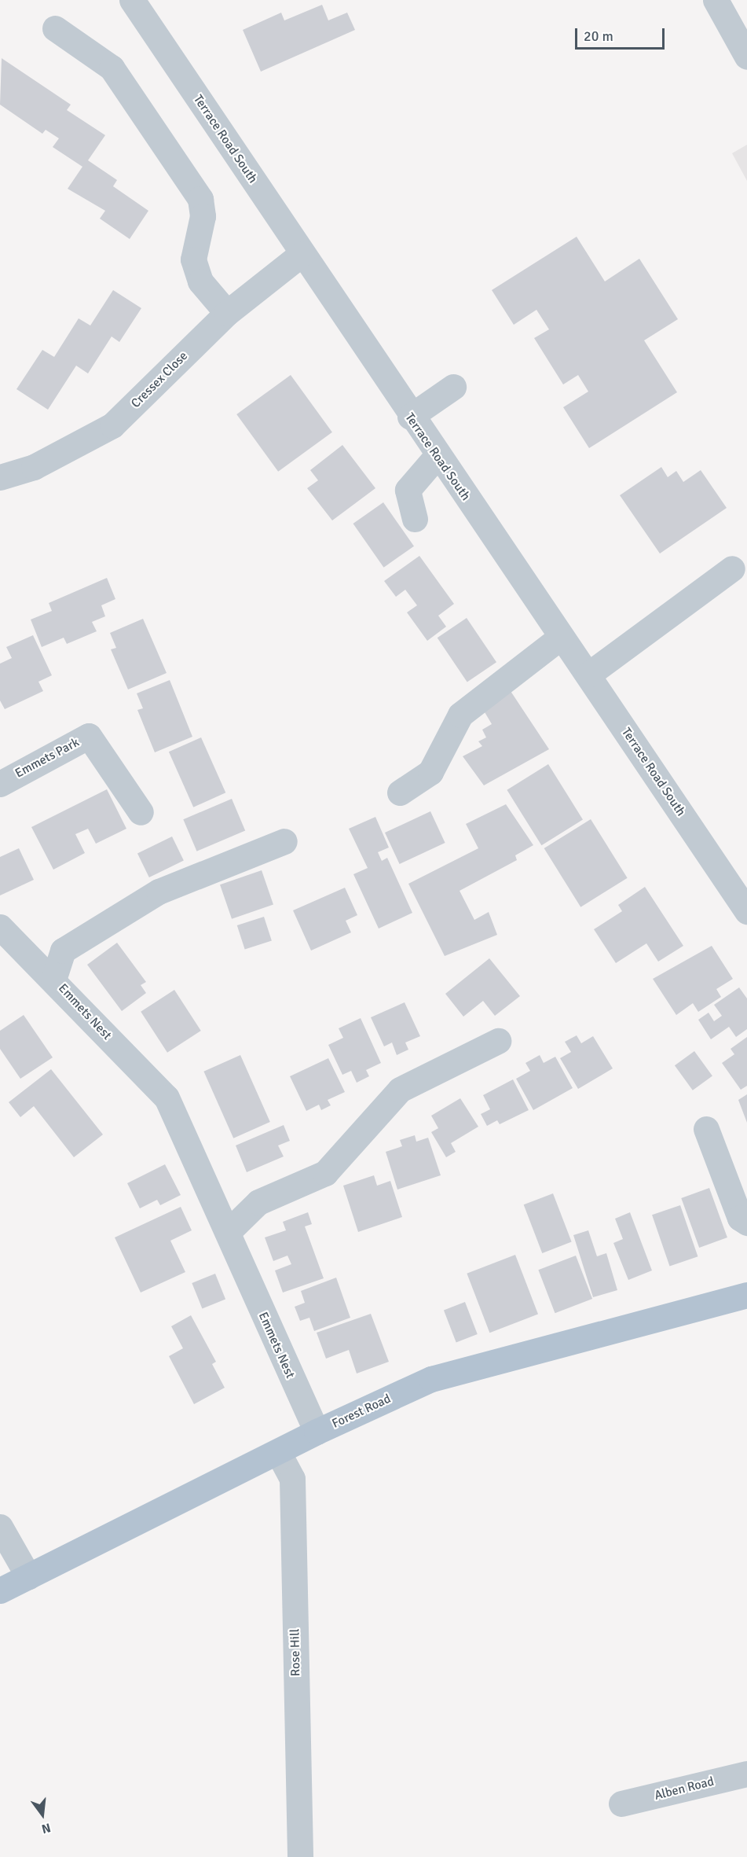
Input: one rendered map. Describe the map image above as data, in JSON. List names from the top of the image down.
{
  "streets": {
    "main road": ["Forest Road"],
    "street": [
      "Terrace Road South",
      "Cressex Close",
      "Emmets Park",
      "Emmets Nest",
      "Rose Hill",
      "Alben Road"
    ]
  },
  "crossings": [
    ["Terrace Road South", "Cressex Close"],
    ["Emmets Nest", "Forest Road"],
    ["Forest Road", "Rose Hill"]
  ],
  "scale_bar": "20 m",
  "north": "bottom"
}
